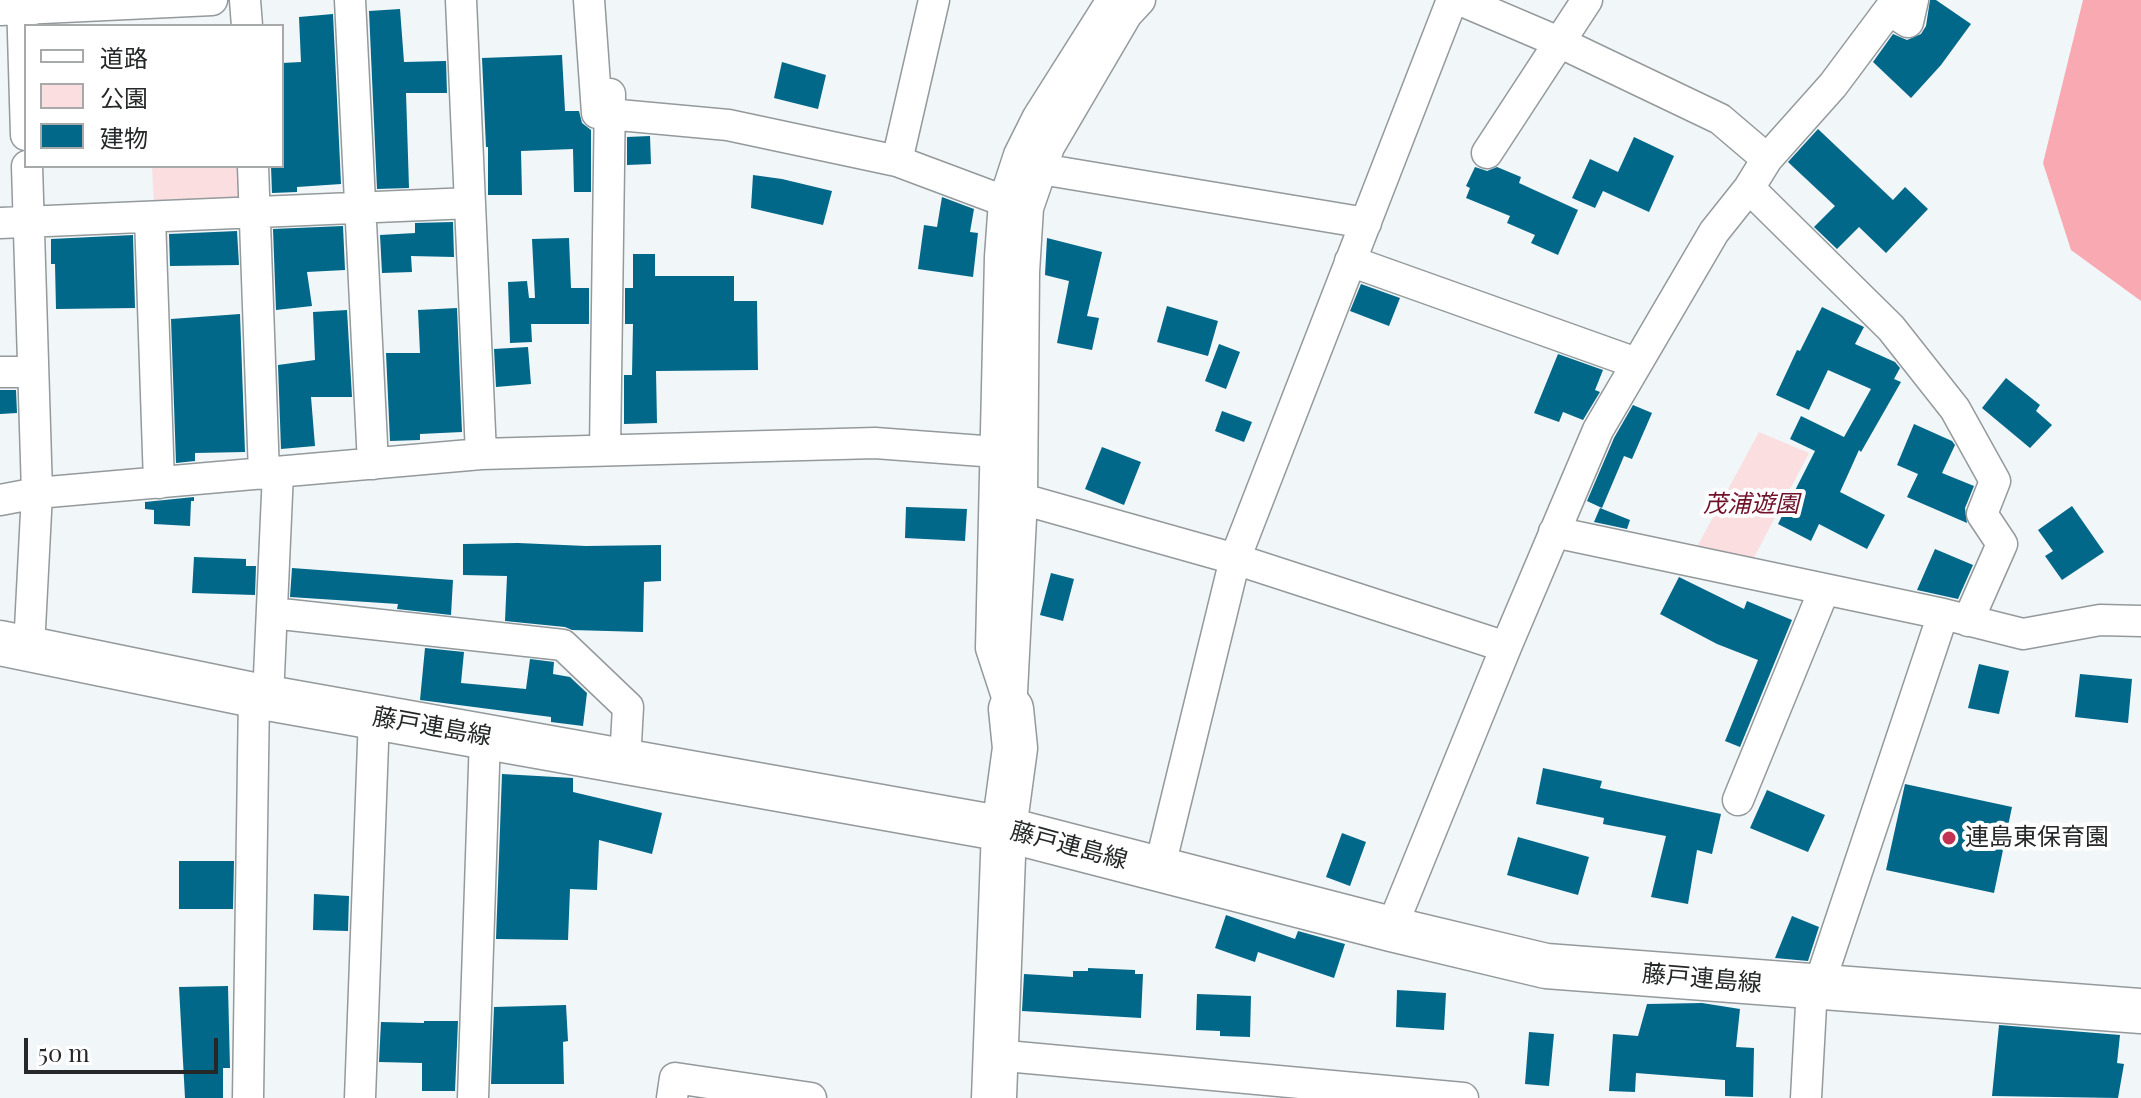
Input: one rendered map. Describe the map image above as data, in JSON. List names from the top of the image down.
{
  "streets": {
    "main road": ["藤戸連島線"]
  },
  "parks": ["茂浦遊園"],
  "places": ["連島東保育園"],
  "legend": ["道路", "公園", "建物"],
  "scale_bar": "50 m"
}
